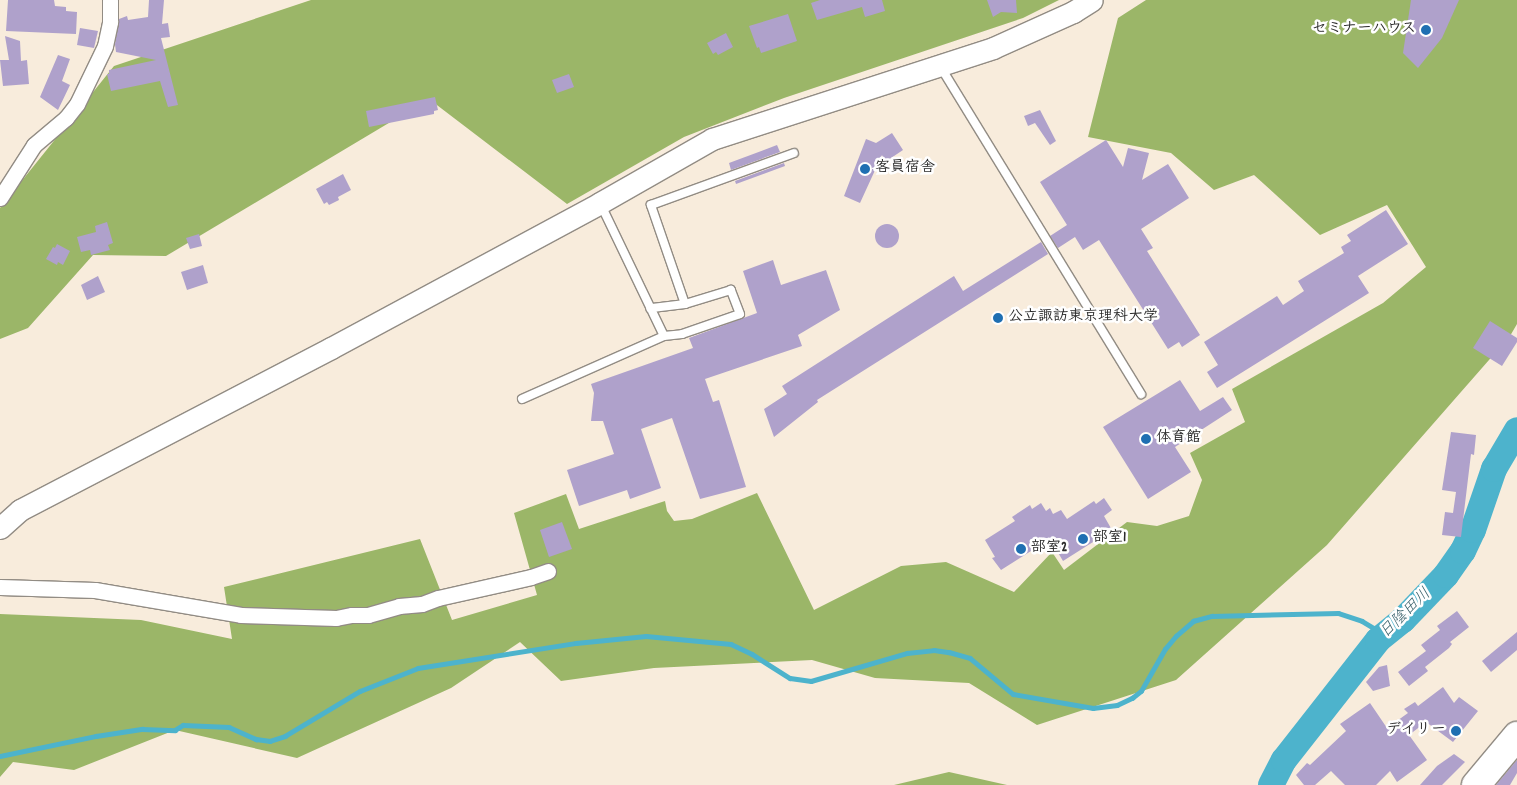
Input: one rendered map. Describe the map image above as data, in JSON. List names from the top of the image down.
{
  "water": ["日陰田川"],
  "places": [
    "セミナーハウス",
    "客員宿舎",
    "公立諏訪東京理科大学",
    "体育館",
    "部室1",
    "部室2",
    "デイリー"
  ]
}
